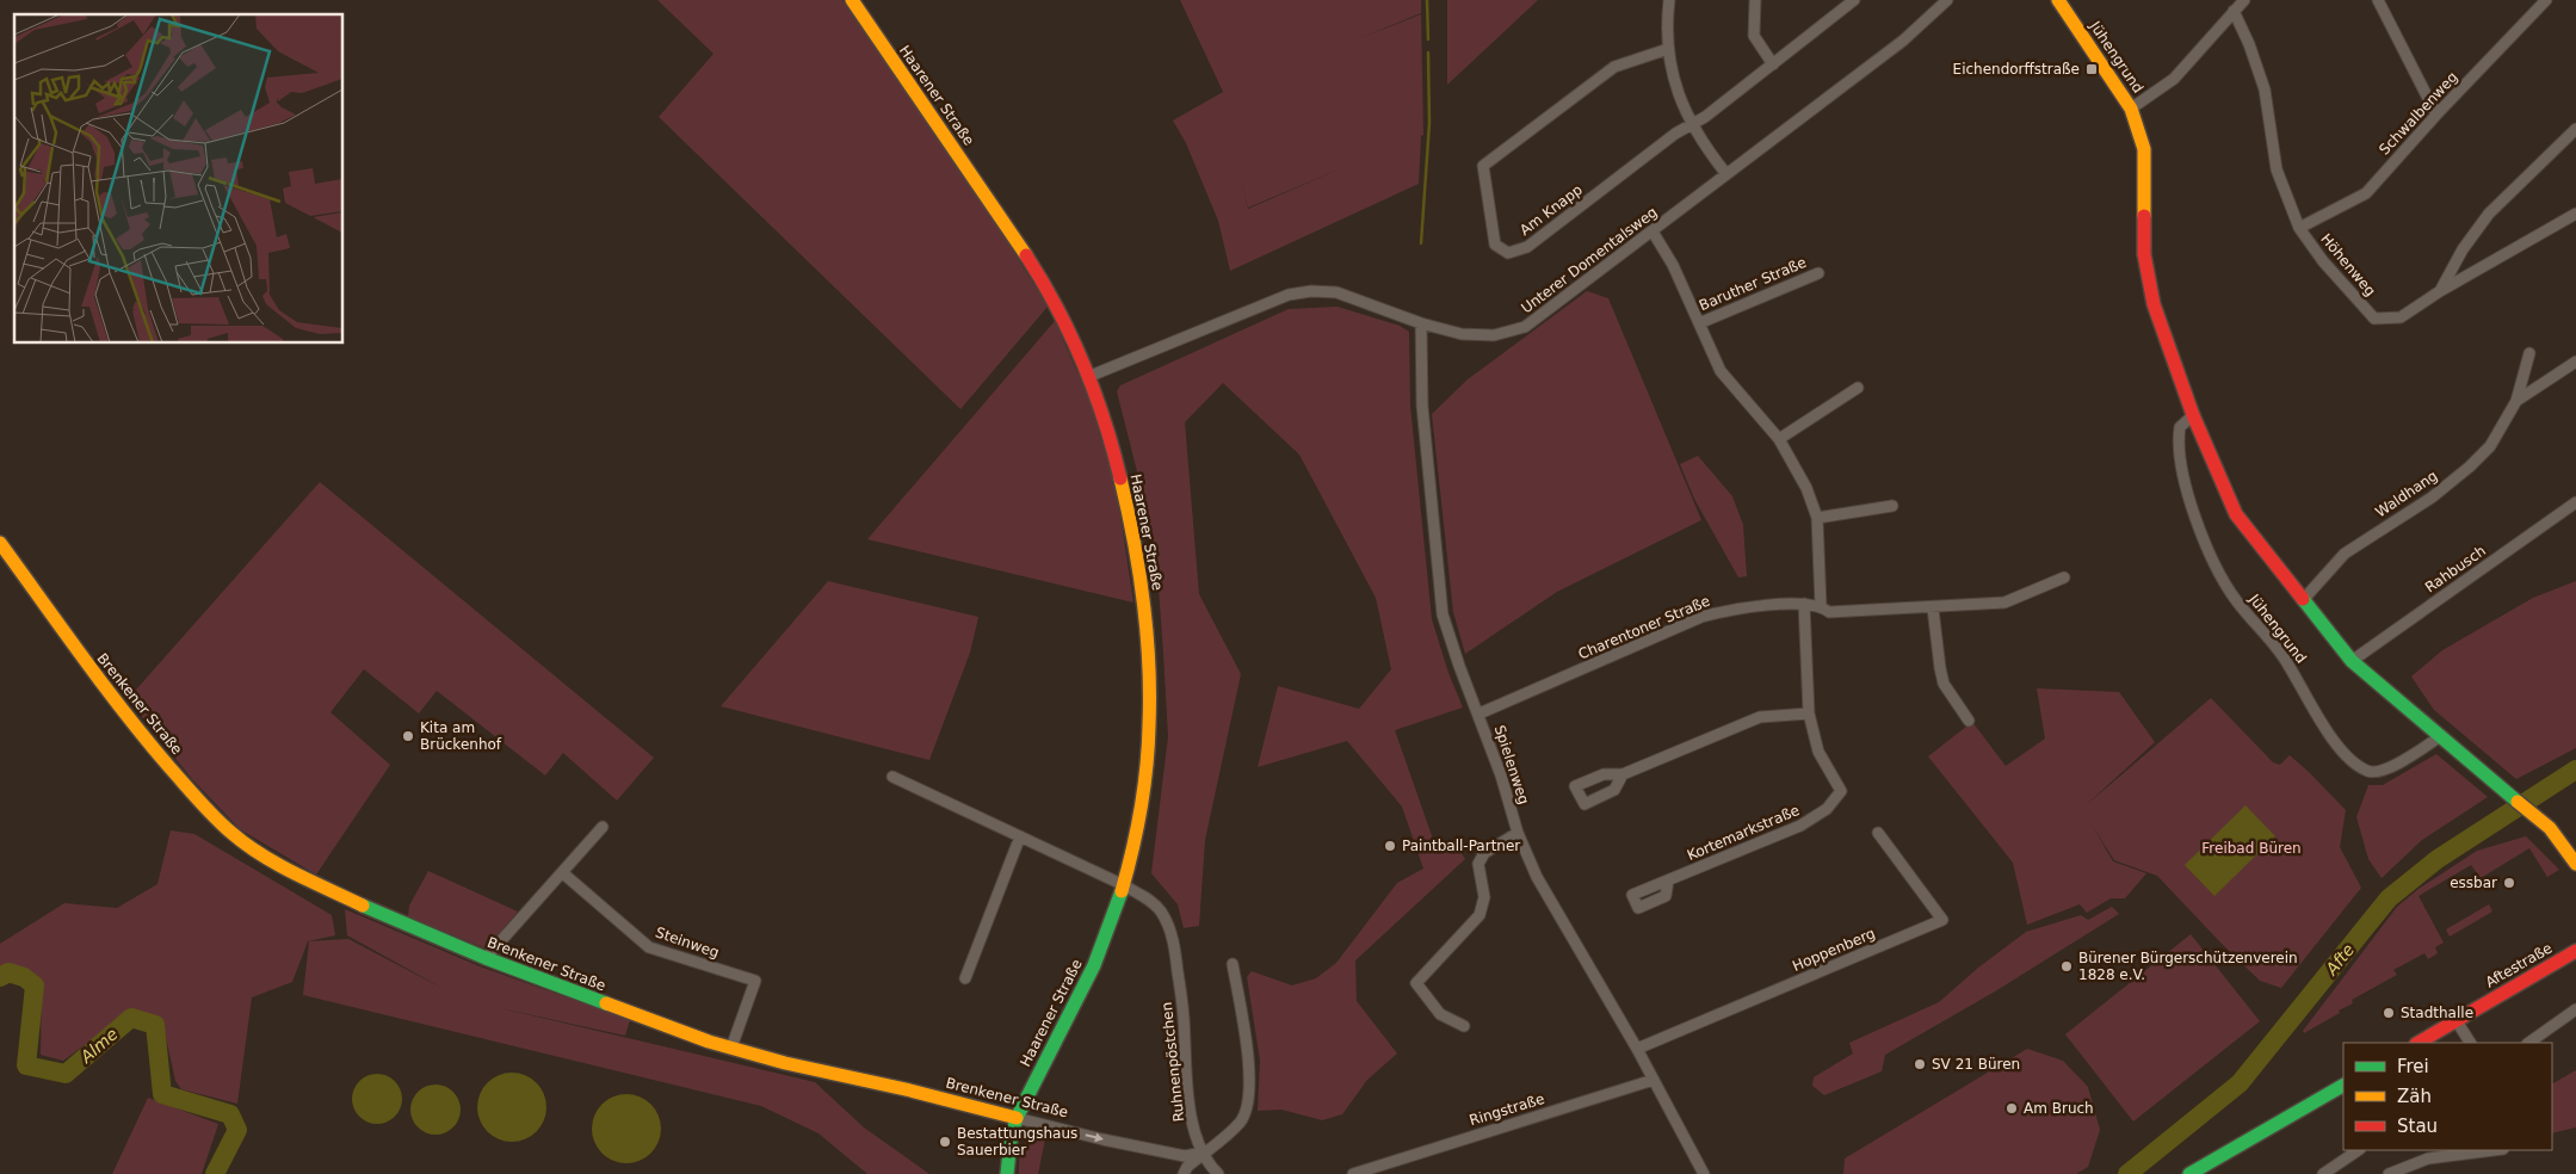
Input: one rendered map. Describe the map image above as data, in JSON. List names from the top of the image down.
{
  "streets": {
    "main road": [
      "Jühengrund",
      "Haarener Straße",
      "Brenkener Straße",
      "Aftestraße"
    ],
    "street": [
      "Schwalbenweg",
      "Am Knapp",
      "Unterer Domentalsweg",
      "Höhenweg",
      "Baruther Straße",
      "Waldhang",
      "Rahbusch",
      "Charentoner Straße",
      "Spielenweg",
      "Kortemarkstraße",
      "Steinweg",
      "Hoppenberg",
      "Ruhnenpöstchen",
      "Ringstraße"
    ]
  },
  "crossings": [
    ["Jühengrund", "Waldhang"],
    ["Jühengrund", "Rahbusch"],
    ["Haarener Straße", "Unterer Domentalsweg"],
    ["Haarener Straße", "Brenkener Straße"],
    ["Haarener Straße", "Ruhnenpöstchen"],
    ["Schwalbenweg", "Höhenweg"],
    ["Unterer Domentalsweg", "Baruther Straße"],
    ["Unterer Domentalsweg", "Spielenweg"],
    ["Baruther Straße", "Charentoner Straße"],
    ["Charentoner Straße", "Spielenweg"],
    ["Charentoner Straße", "Kortemarkstraße"],
    ["Brenkener Straße", "Steinweg"],
    ["Brenkener Straße", "Ruhnenpöstchen"],
    ["Spielenweg", "Hoppenberg"],
    ["Spielenweg", "Ringstraße"]
  ],
  "water": ["Afte", "Alme"],
  "parks": ["Freibad Büren"],
  "places": {
    "transit": ["Eichendorffstraße"],
    "other": [
      "Kita am Brückenhof",
      "Paintball-Partner",
      "essbar",
      "Bürener Bürgerschützenverein 1828 e.V.",
      "Stadthalle",
      "SV 21 Büren",
      "Am Bruch",
      "Bestattungshaus Sauerbier"
    ]
  },
  "legend": ["Frei", "Zäh", "Stau"]
}
